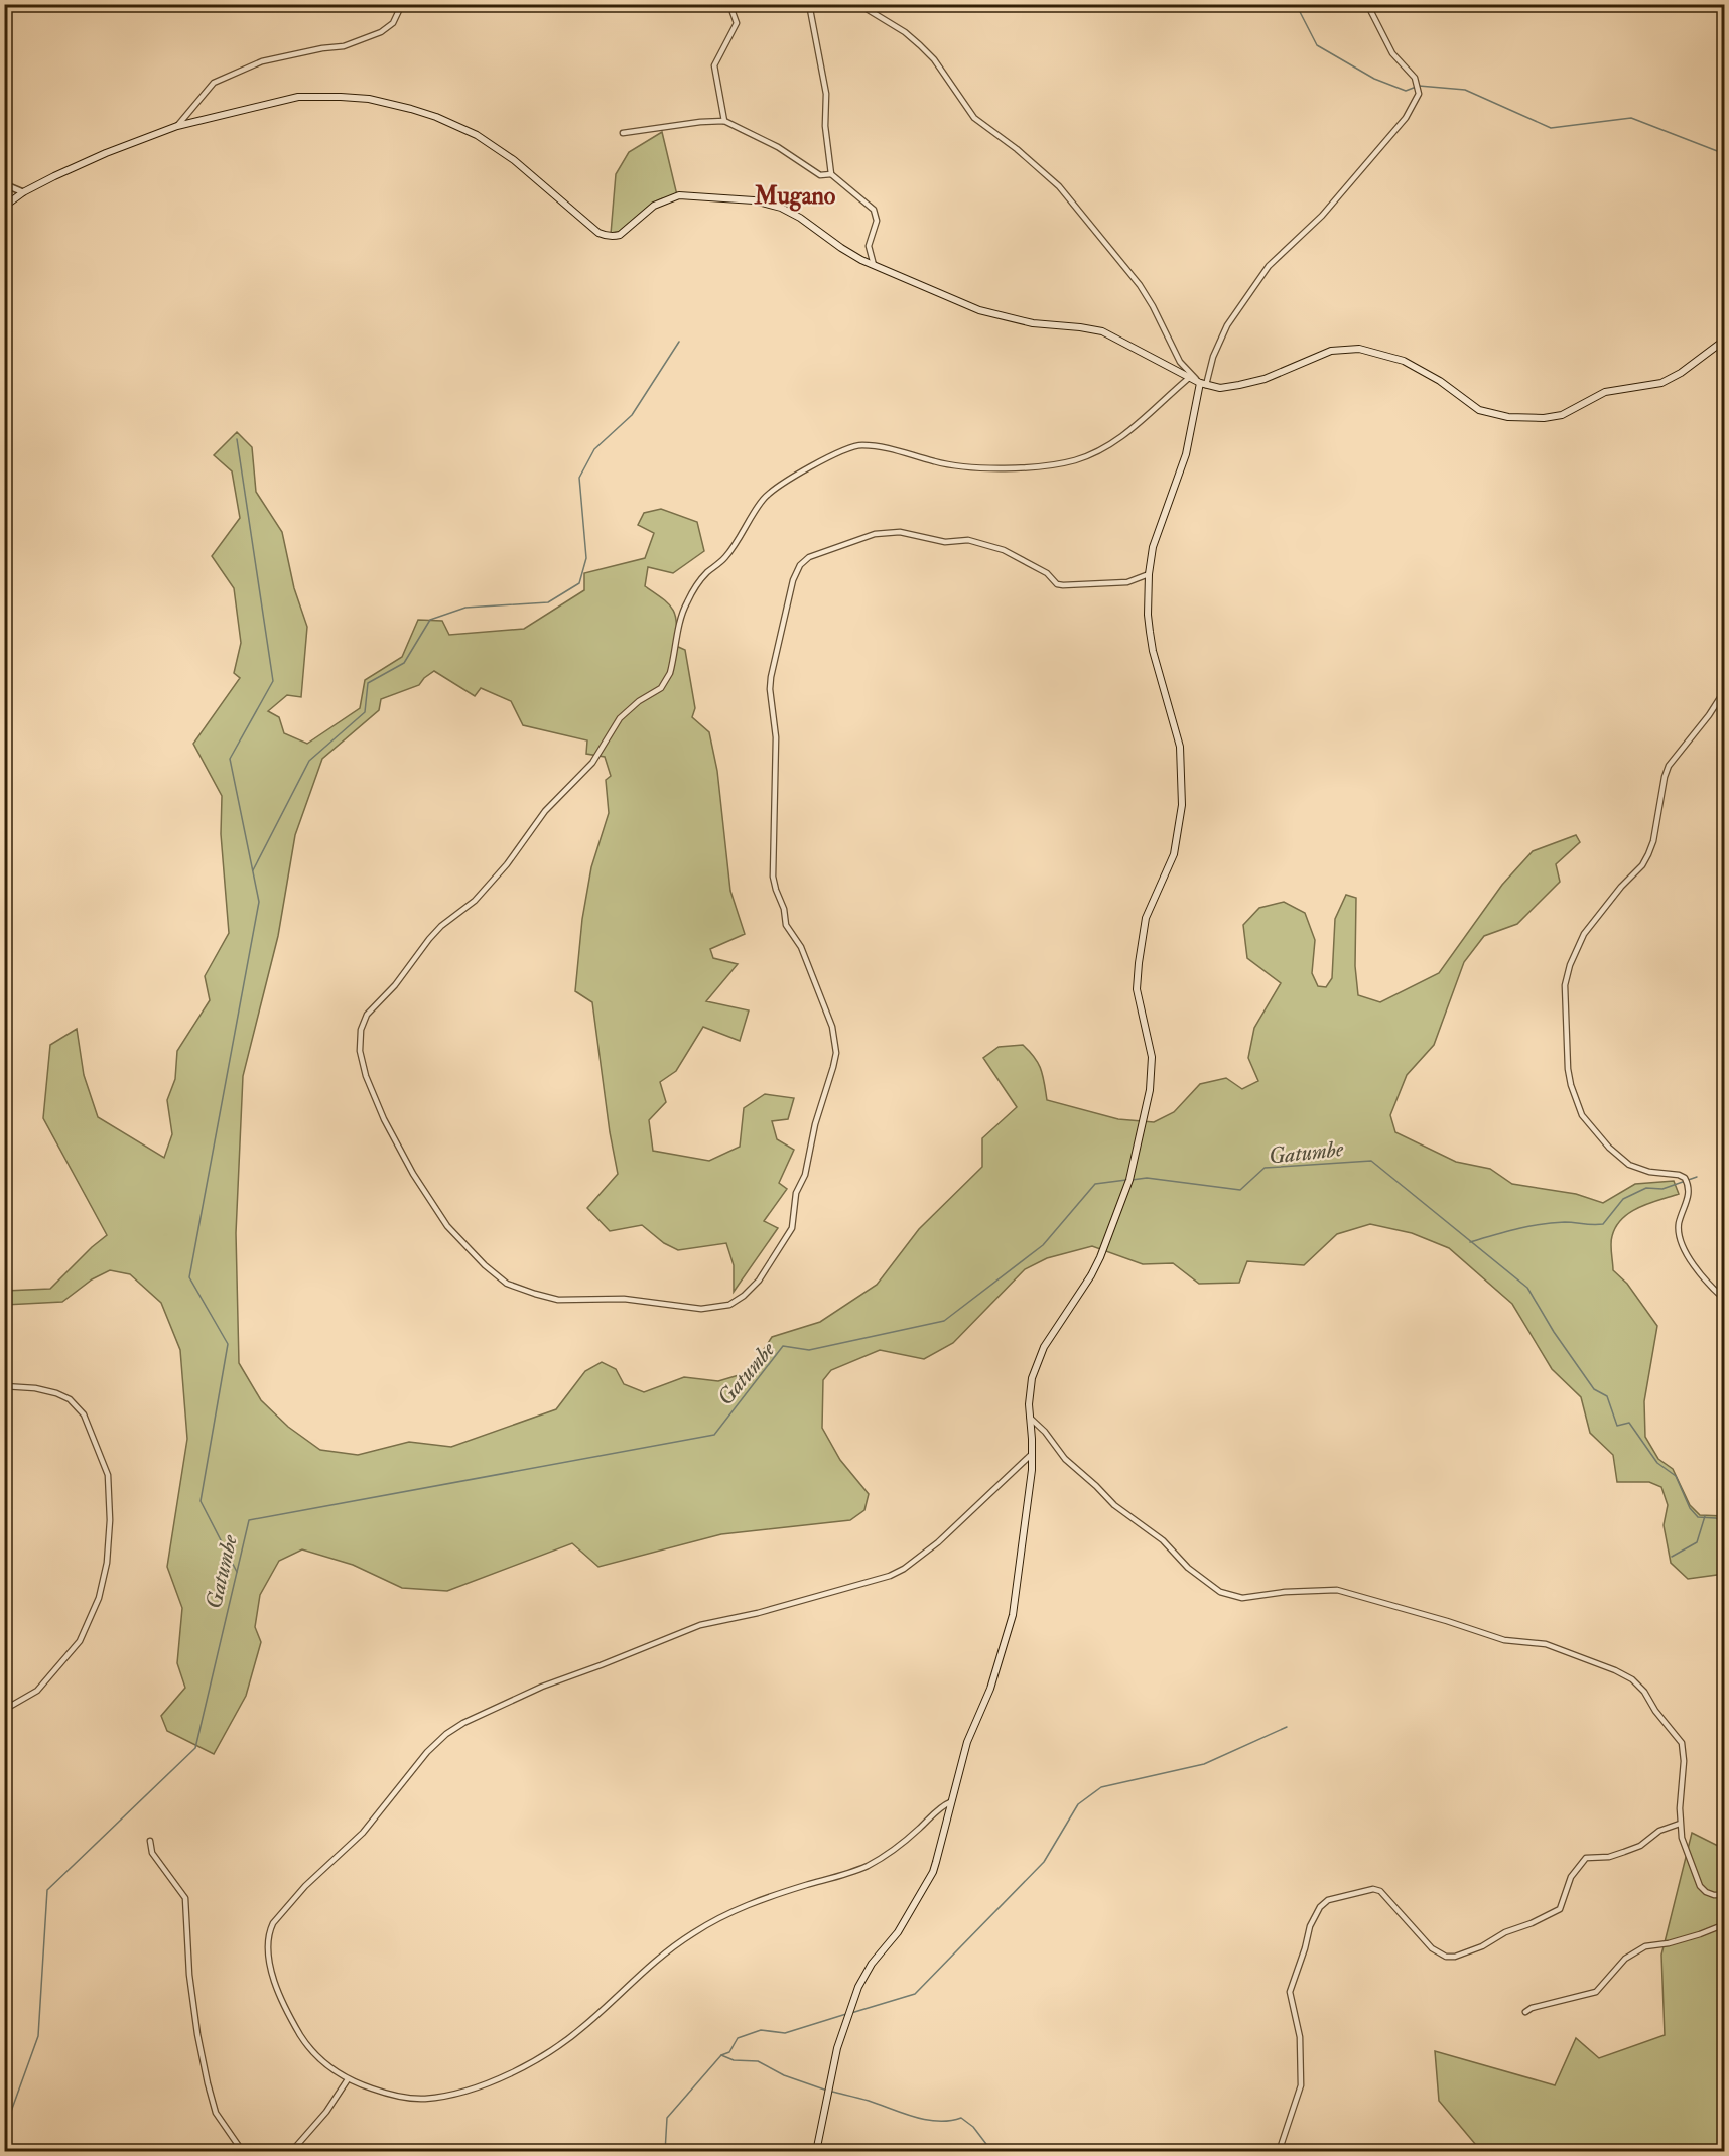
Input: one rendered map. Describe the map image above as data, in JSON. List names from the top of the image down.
{
  "districts": ["Mugano"],
  "water": ["Gatumbe"]
}
